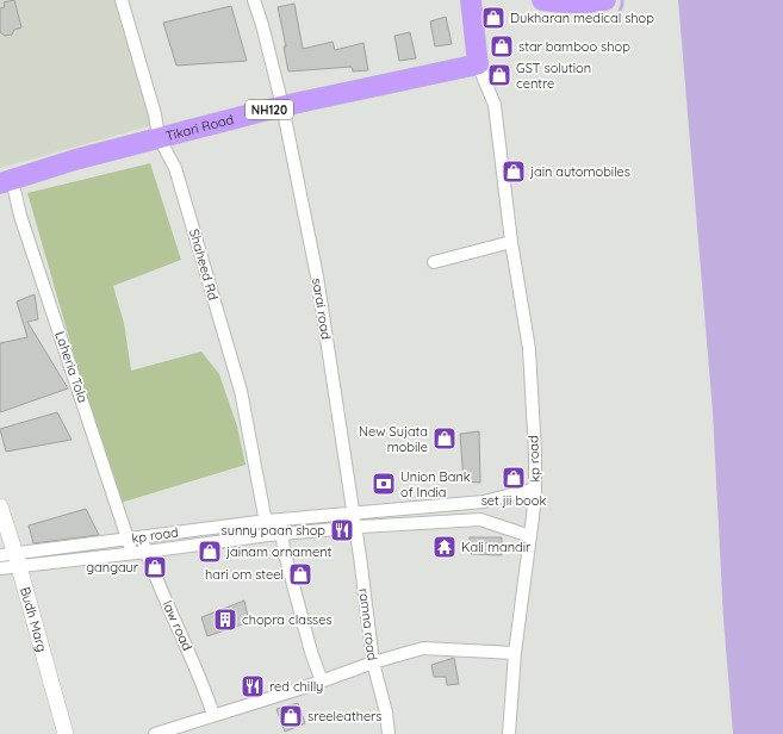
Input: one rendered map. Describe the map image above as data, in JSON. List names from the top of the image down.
{
  "streets": {
    "highway": ["NH120", "Tikari Road"],
    "street": [
      "Shaheed Rd",
      "sarai road",
      "Laheria Tola",
      "kp road",
      "Budh Marg",
      "ramna road",
      "law road"
    ]
  },
  "crossings": [
    ["Tikari Road", "Shaheed Rd"],
    ["Tikari Road", "sarai road"],
    ["Tikari Road", "Laheria Tola"],
    ["Tikari Road", "kp road"],
    ["Shaheed Rd", "kp road"],
    ["sarai road", "kp road"],
    ["sarai road", "ramna road"],
    ["Laheria Tola", "kp road"],
    ["Laheria Tola", "law road"],
    ["kp road", "Budh Marg"],
    ["kp road", "ramna road"],
    ["kp road", "law road"]
  ],
  "places": {
    "shop": [
      "Dukharan medical shop",
      "star bamboo shop",
      "GST solution centre",
      "jain automobiles",
      "New Sujata mobile",
      "set jii book",
      "jainam ornament",
      "gangaur",
      "hari om steel",
      "sreeleathers"
    ],
    "bank": ["Union Bank of India"],
    "restaurant": ["sunny paan shop", "red chilly"],
    "temple": ["Kali mandir"],
    "building": ["chopra classes"]
  }
}
